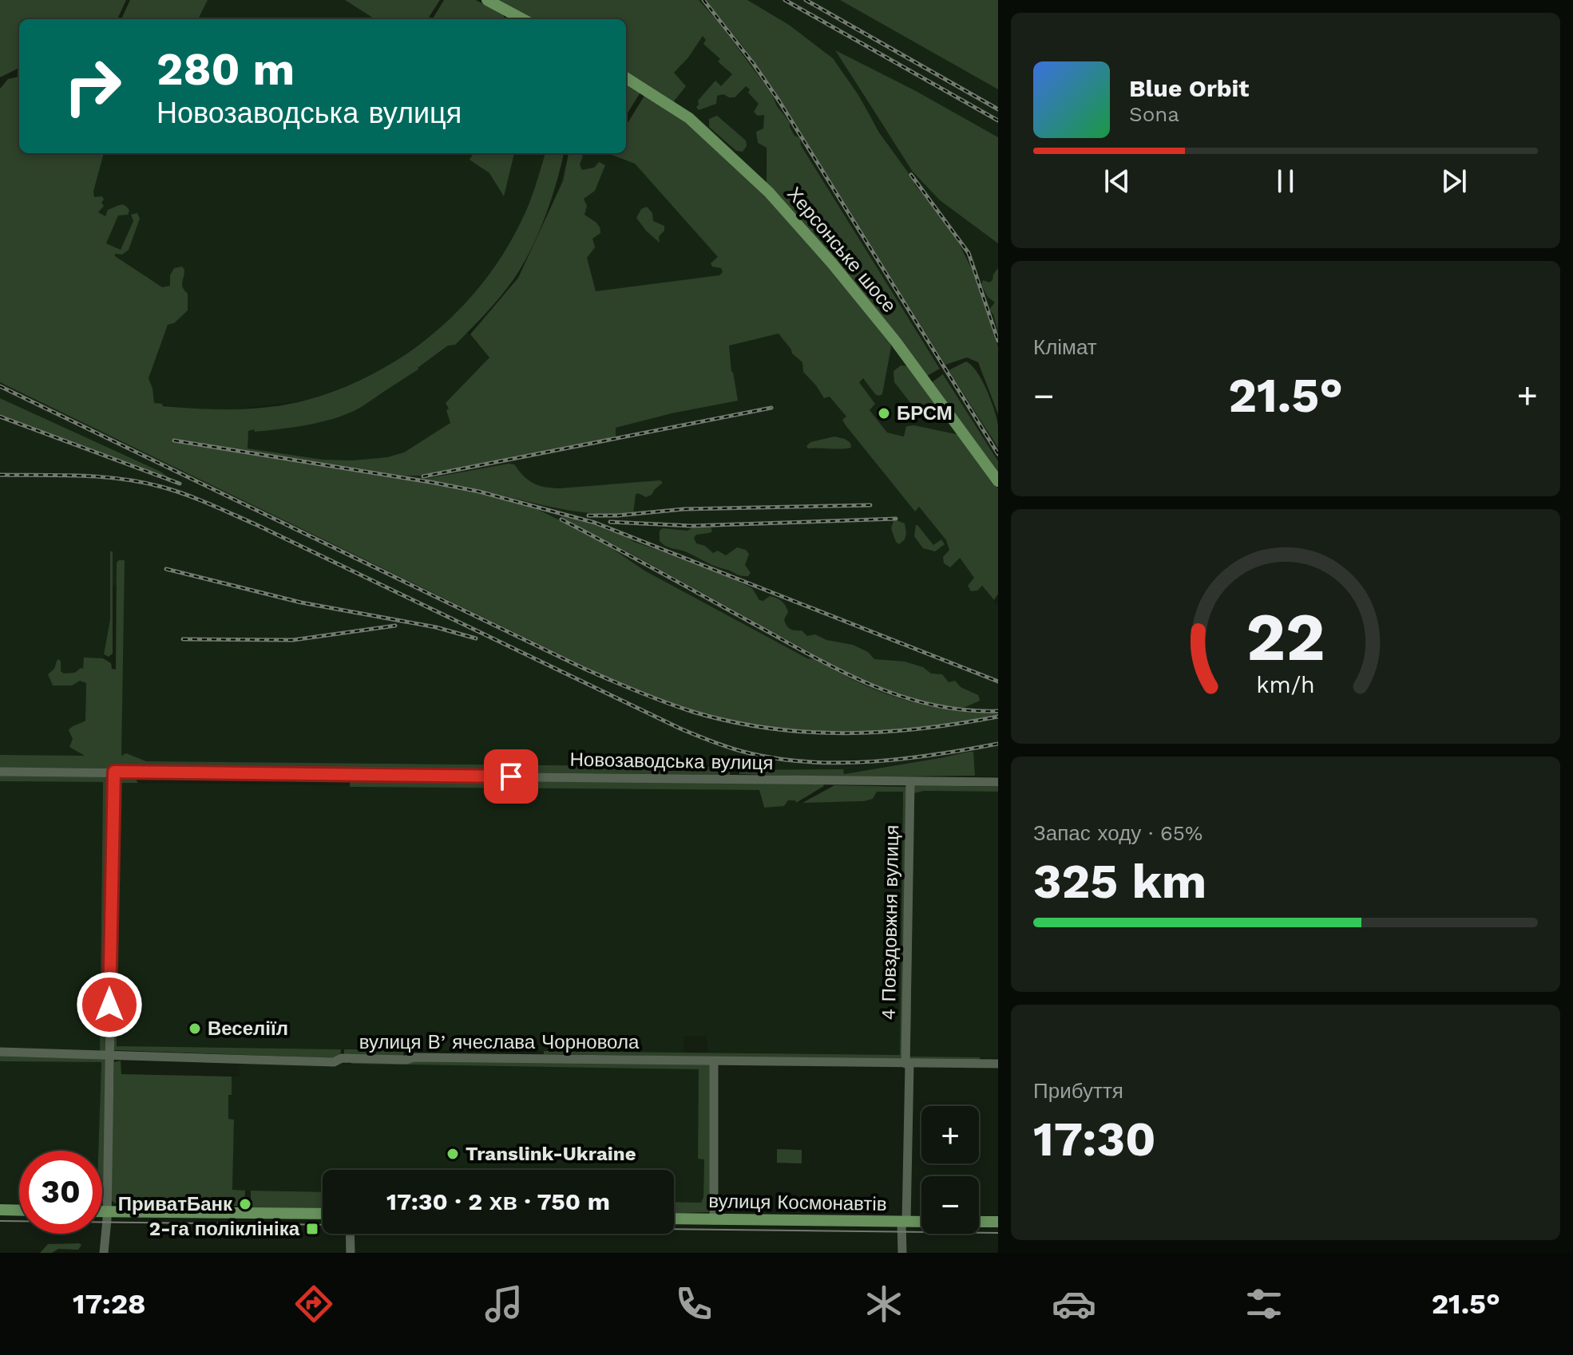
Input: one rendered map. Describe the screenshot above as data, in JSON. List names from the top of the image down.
{
  "streets": {
    "main road": ["Херсонське шосе", "вулиця Космонавтів"],
    "street": ["Новозаводська вулиця", "4 Повздовжня вулиця", "вулиця Вʼячеслава Чорновола"]
  },
  "crossings": [
    ["Новозаводська вулиця", "4 Повздовжня вулиця"],
    ["4 Повздовжня вулиця", "вулиця Вʼячеслава Чорновола"],
    ["4 Повздовжня вулиця", "вулиця Космонавтів"]
  ],
  "places": {
    "other": [
      "БРСМ",
      "Веселіїл",
      "Translink-Ukraine",
      "ПриватБанк"
    ],
    "transit": ["2-га поліклініка"]
  },
  "page": {
    "turn": ["280 m", "Новозаводська вулиця"],
    "song": ["Blue Orbit", "Sona"],
    "tile": [
      "Клімат",
      ["Запас ходу · 65%", "325 km"],
      ["Прибуття", "17:30"]
    ],
    "heat": ["−", "21.5°", "+"],
    "map_buttons": ["+", "−"],
    "limit": "30",
    "trip": "17:30 · 2 хв · 750 m",
    "tabs": ["17:28", "21.5°"],
    "gauge": ["22", "km/h"]
  }
}
